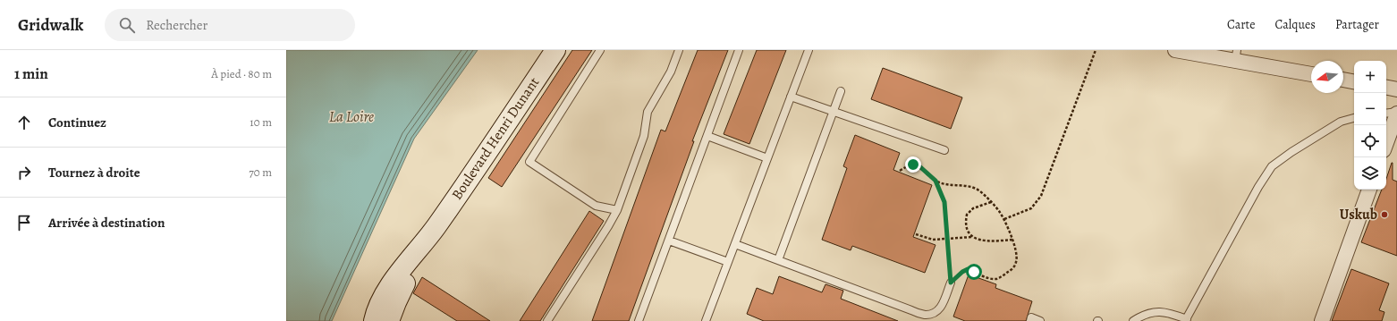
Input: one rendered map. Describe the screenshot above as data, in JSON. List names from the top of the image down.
{
  "streets": {
    "main road": ["Boulevard Henri Dunant"]
  },
  "water": ["La Loire"],
  "places": ["Uskub"],
  "north": "left",
  "page": {
    "header": "Gridwalk",
    "search": "Rechercher",
    "nav": ["Carte", "Calques", "Partager"],
    "heading": ["1 min", "À pied · 80 m"],
    "map_buttons": ["+", "−"],
    "list": [
      ["Continuez", "10 m"],
      ["Tournez à droite", "70 m"],
      "Arrivée à destination"
    ]
  }
}
